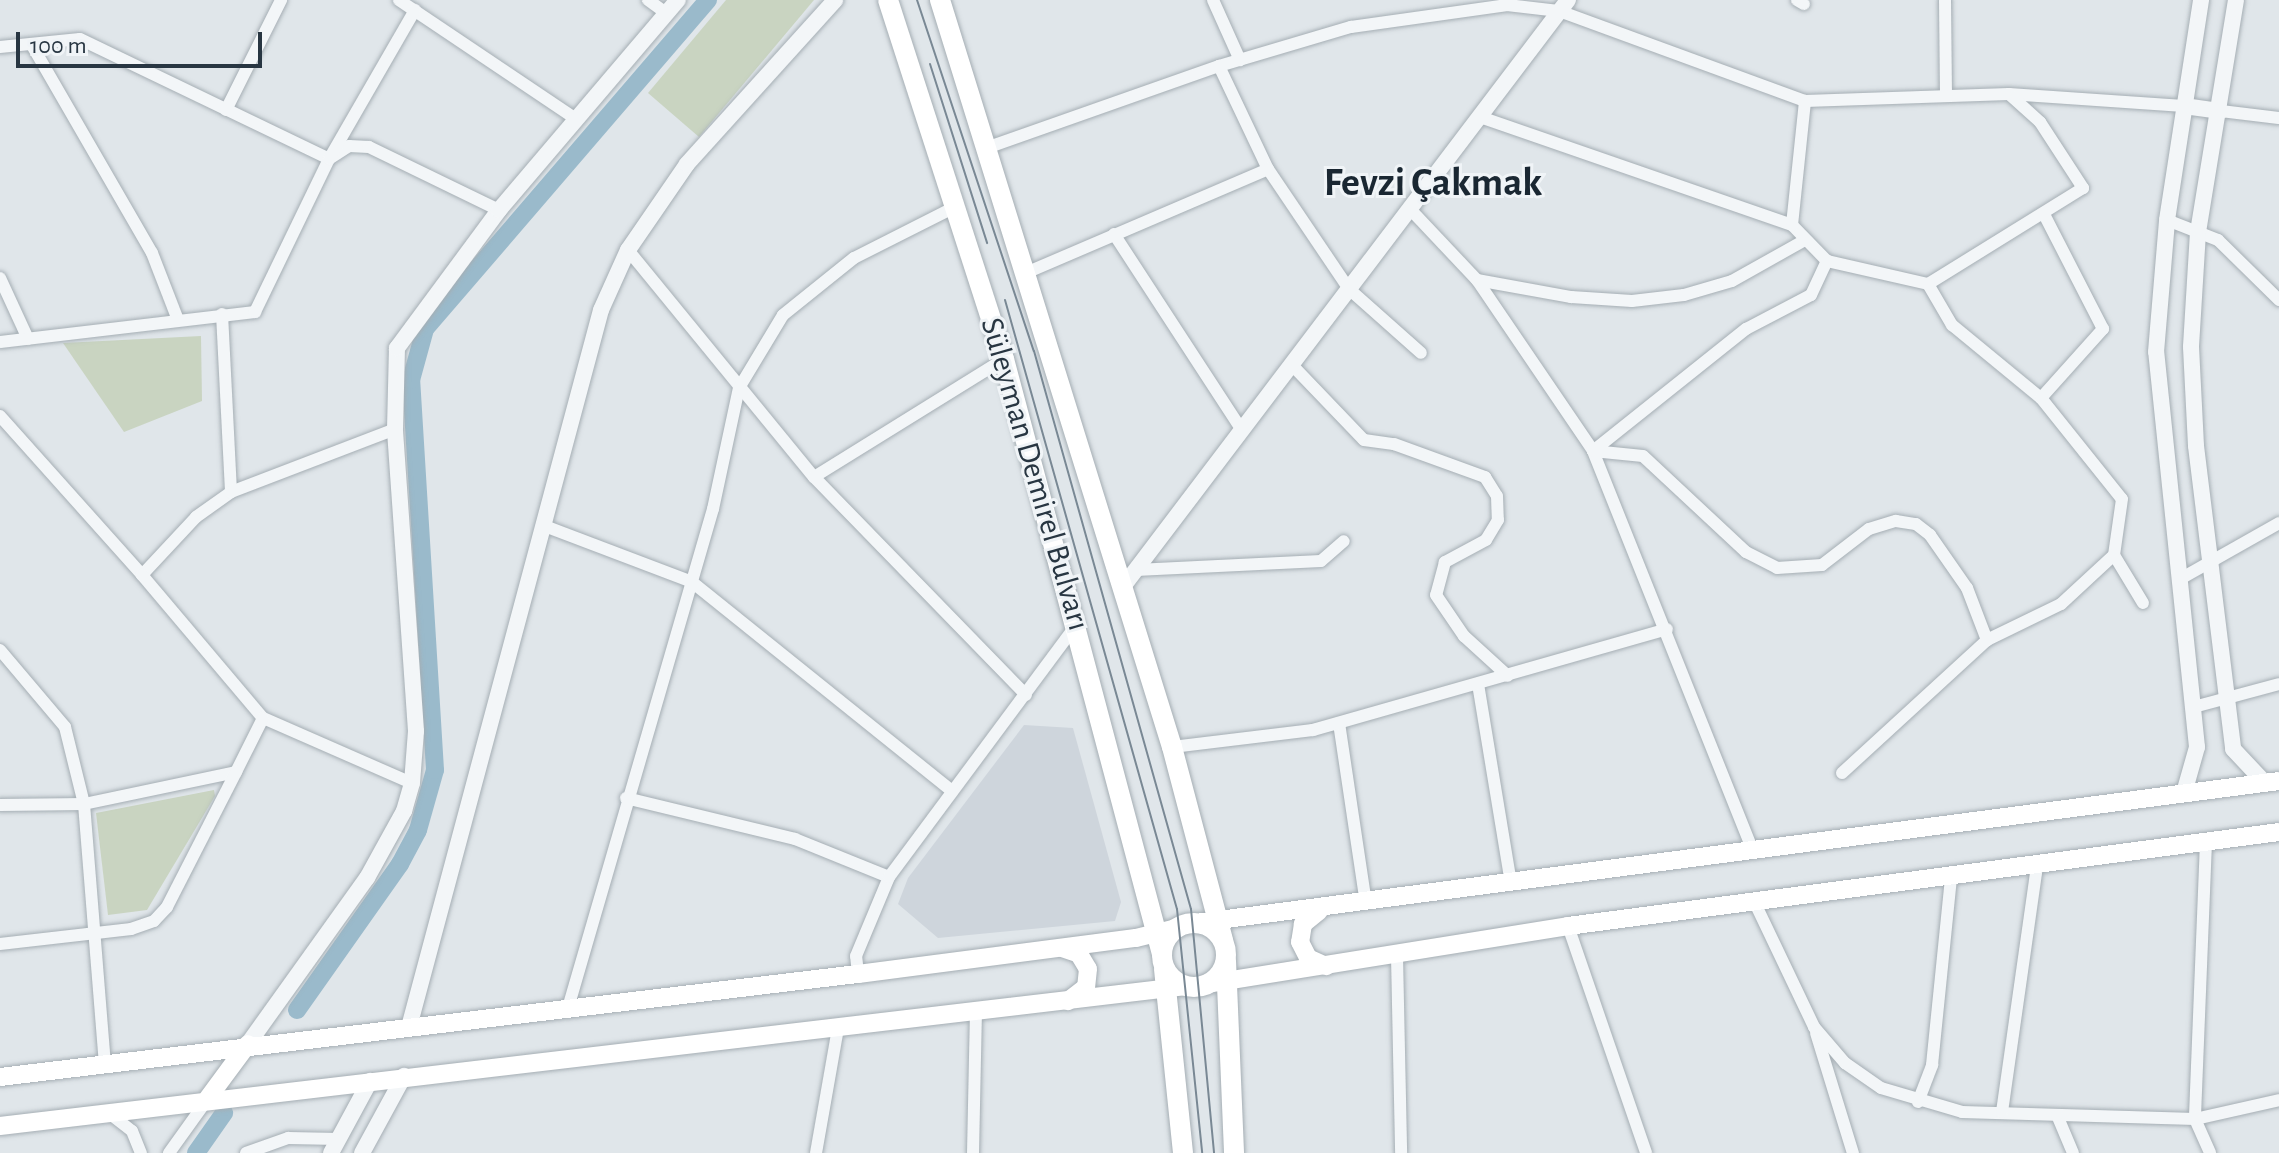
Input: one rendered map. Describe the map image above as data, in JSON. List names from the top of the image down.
{
  "streets": {
    "main road": ["Süleyman Demirel Bulvarı"]
  },
  "districts": ["Fevzi Çakmak"],
  "scale_bar": "100 m"
}
